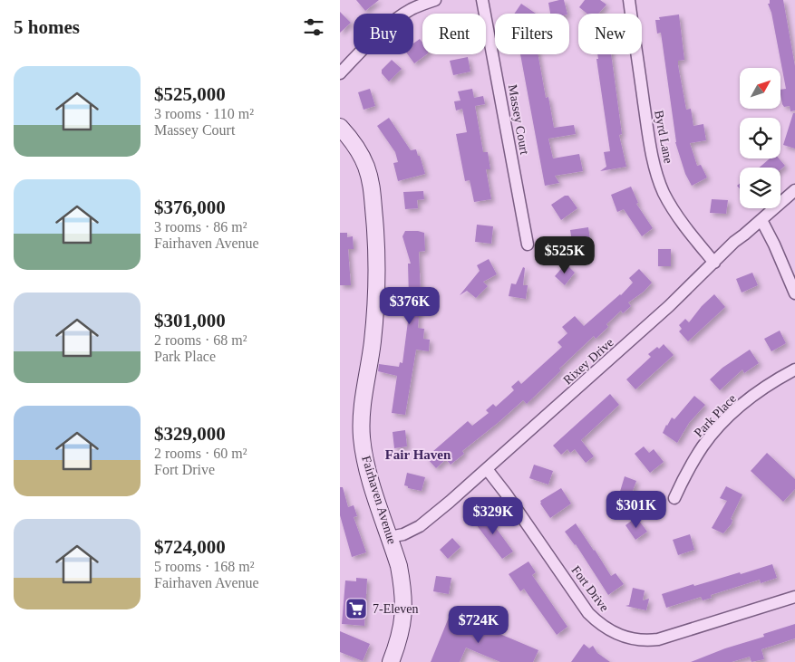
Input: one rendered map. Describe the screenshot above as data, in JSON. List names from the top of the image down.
{
  "streets": {
    "street": [
      "Massey Court",
      "Byrd Lane",
      "Rixey Drive",
      "Park Place",
      "Fairhaven Avenue",
      "Fort Drive"
    ]
  },
  "crossings": [
    ["Byrd Lane", "Rixey Drive"],
    ["Rixey Drive", "Fairhaven Avenue"],
    ["Rixey Drive", "Fort Drive"]
  ],
  "districts": ["Fair Haven"],
  "places": {
    "supermarket": ["7-Eleven"]
  },
  "north": "top right",
  "page": {
    "heading": "5 homes",
    "chip": [
      "Buy",
      "Rent",
      "Filters",
      "New"
    ],
    "list": [
      {
        "name": "$525,000",
        "note": "3 rooms · 110 m² · Massey Court"
      },
      {
        "name": "$376,000",
        "note": "3 rooms · 86 m² · Fairhaven Avenue"
      },
      {
        "name": "$301,000",
        "note": "2 rooms · 68 m² · Park Place"
      },
      {
        "name": "$329,000",
        "note": "2 rooms · 60 m² · Fort Drive"
      },
      {
        "name": "$724,000",
        "note": "5 rooms · 168 m² · Fairhaven Avenue"
      }
    ],
    "price": [
      "$525K",
      "$376K",
      "$301K",
      "$329K",
      "$724K"
    ]
  }
}
